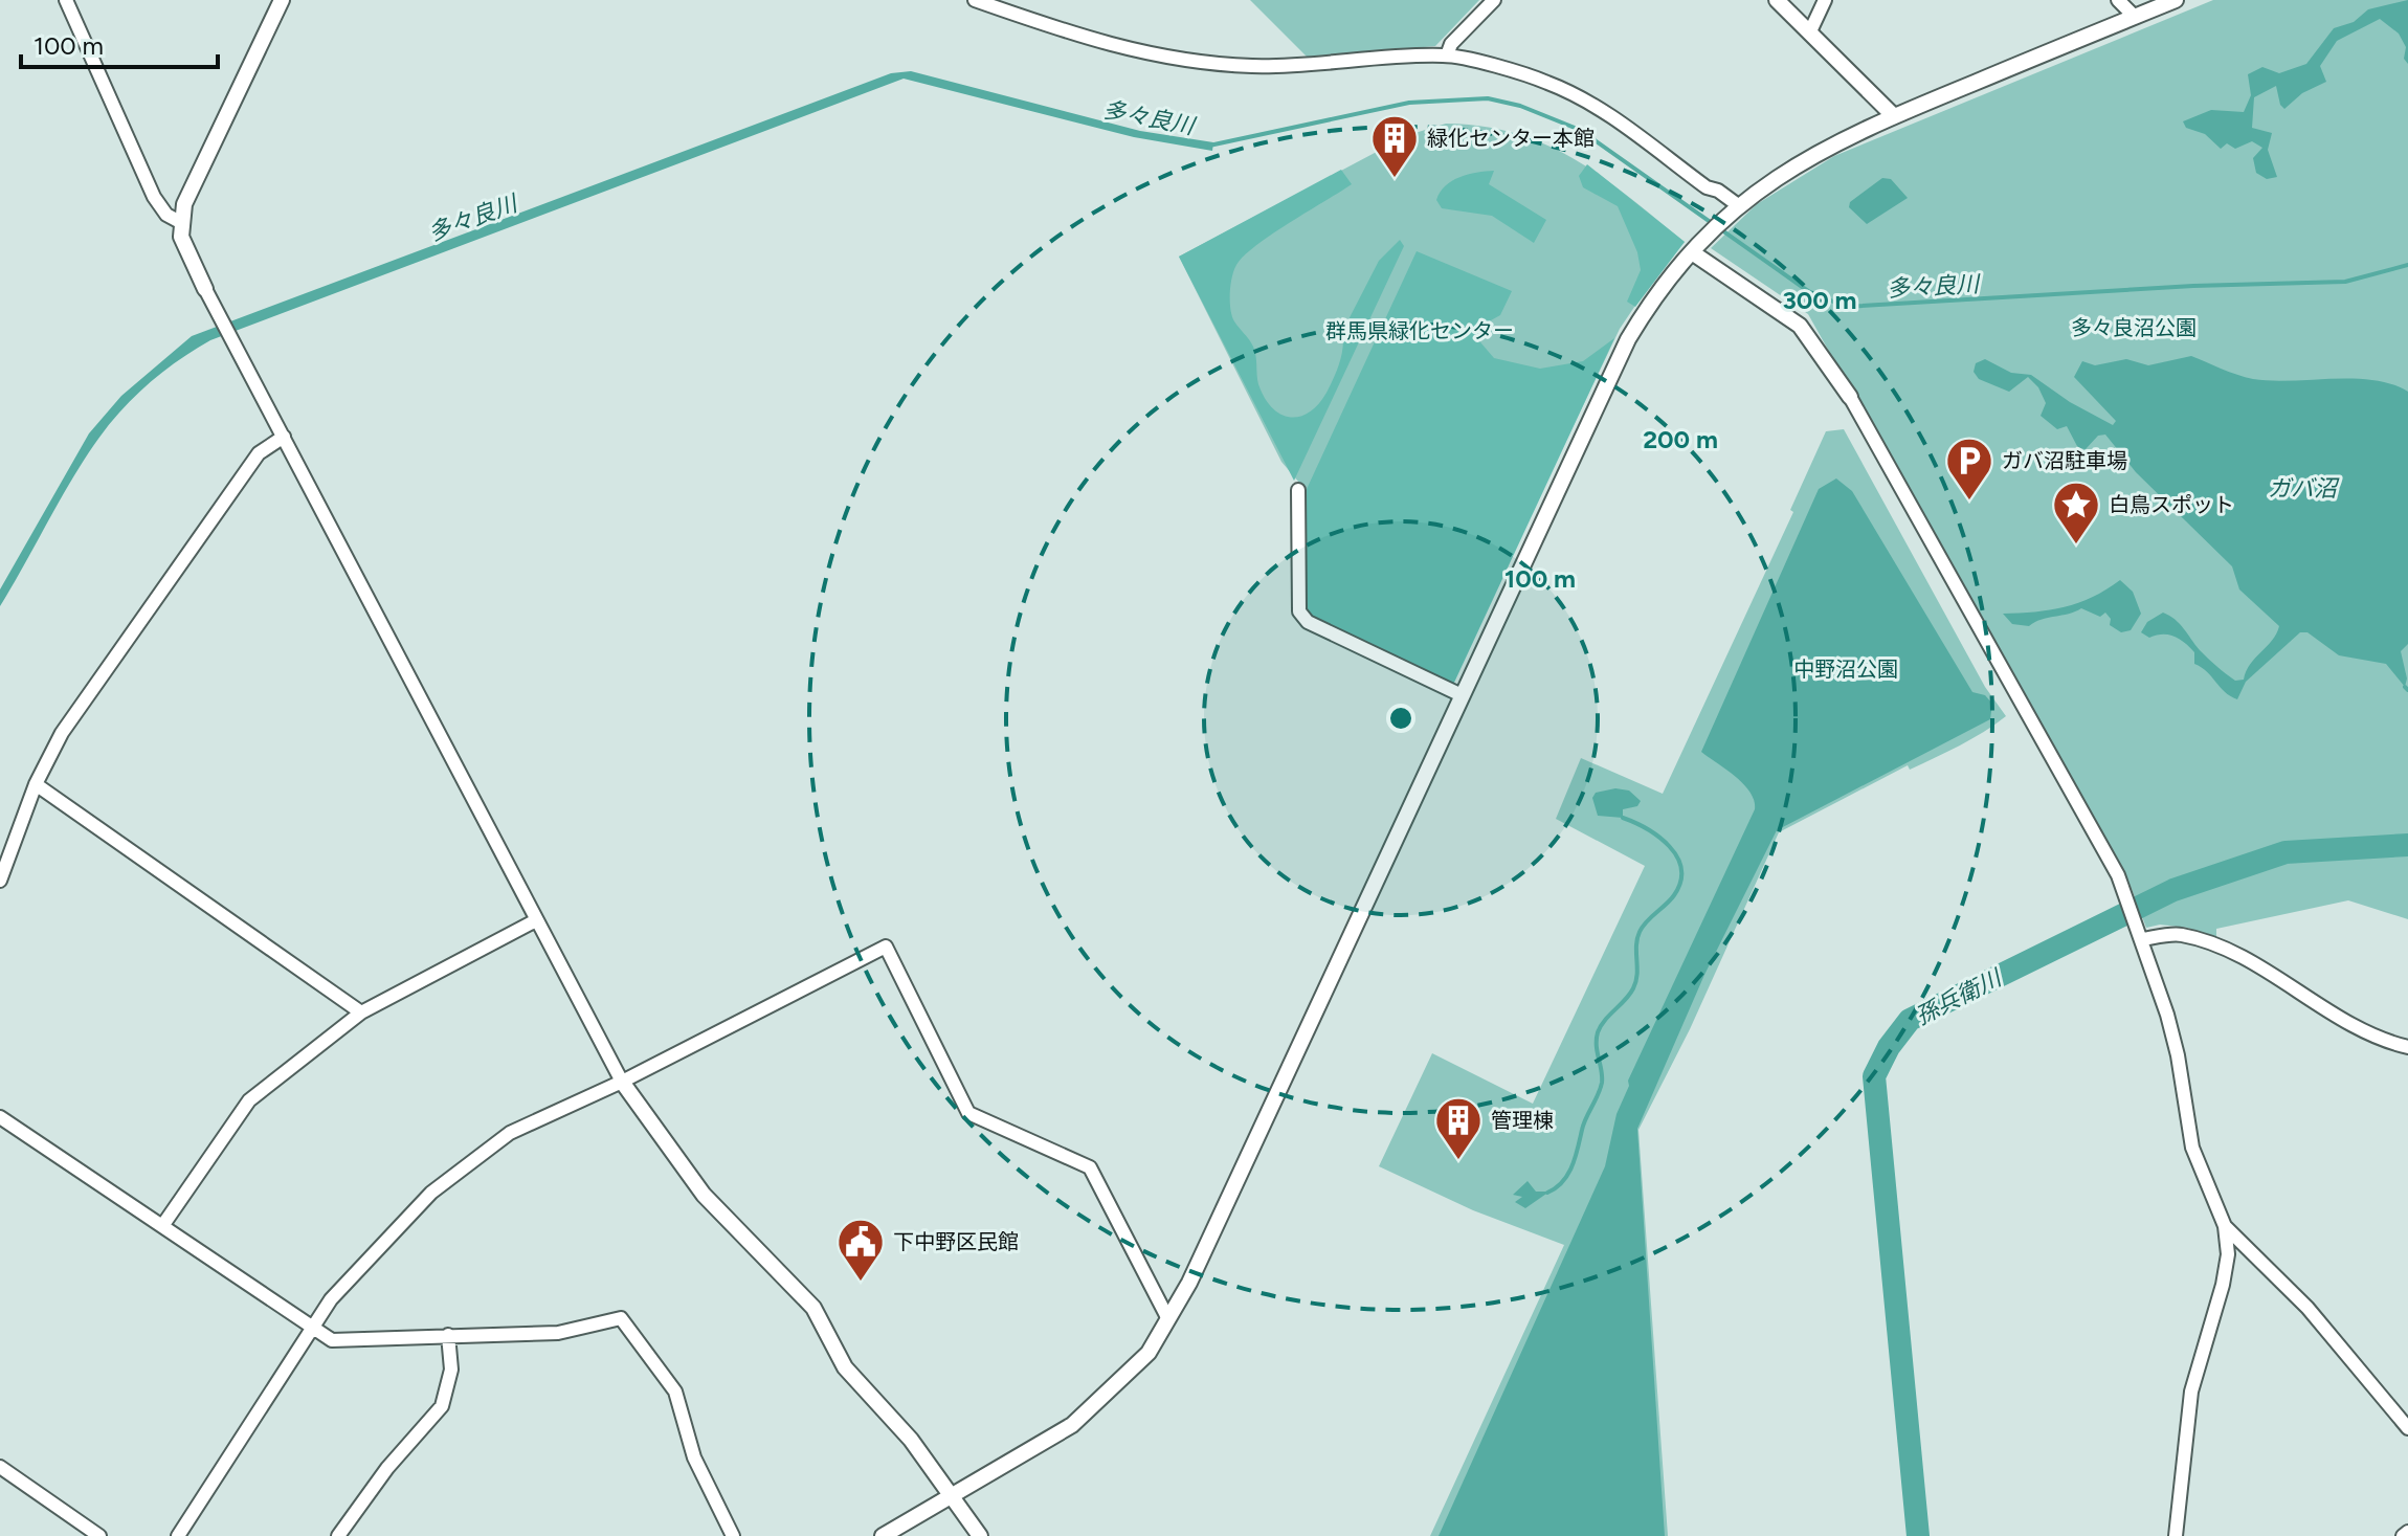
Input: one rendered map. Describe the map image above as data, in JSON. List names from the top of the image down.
{
  "water": ["多々良川", "ガバ沼", "孫兵衛川"],
  "parks": ["多々良沼公園", "群馬県緑化センター", "中野沼公園"],
  "places": {
    "building": ["緑化センター本館", "管理棟"],
    "parking": ["ガバ沼駐車場"],
    "place": ["白鳥スポット"],
    "public building": ["下中野区民館"]
  },
  "scale_bar": "100 m",
  "rings": ["300 m", "200 m", "100 m"]
}
